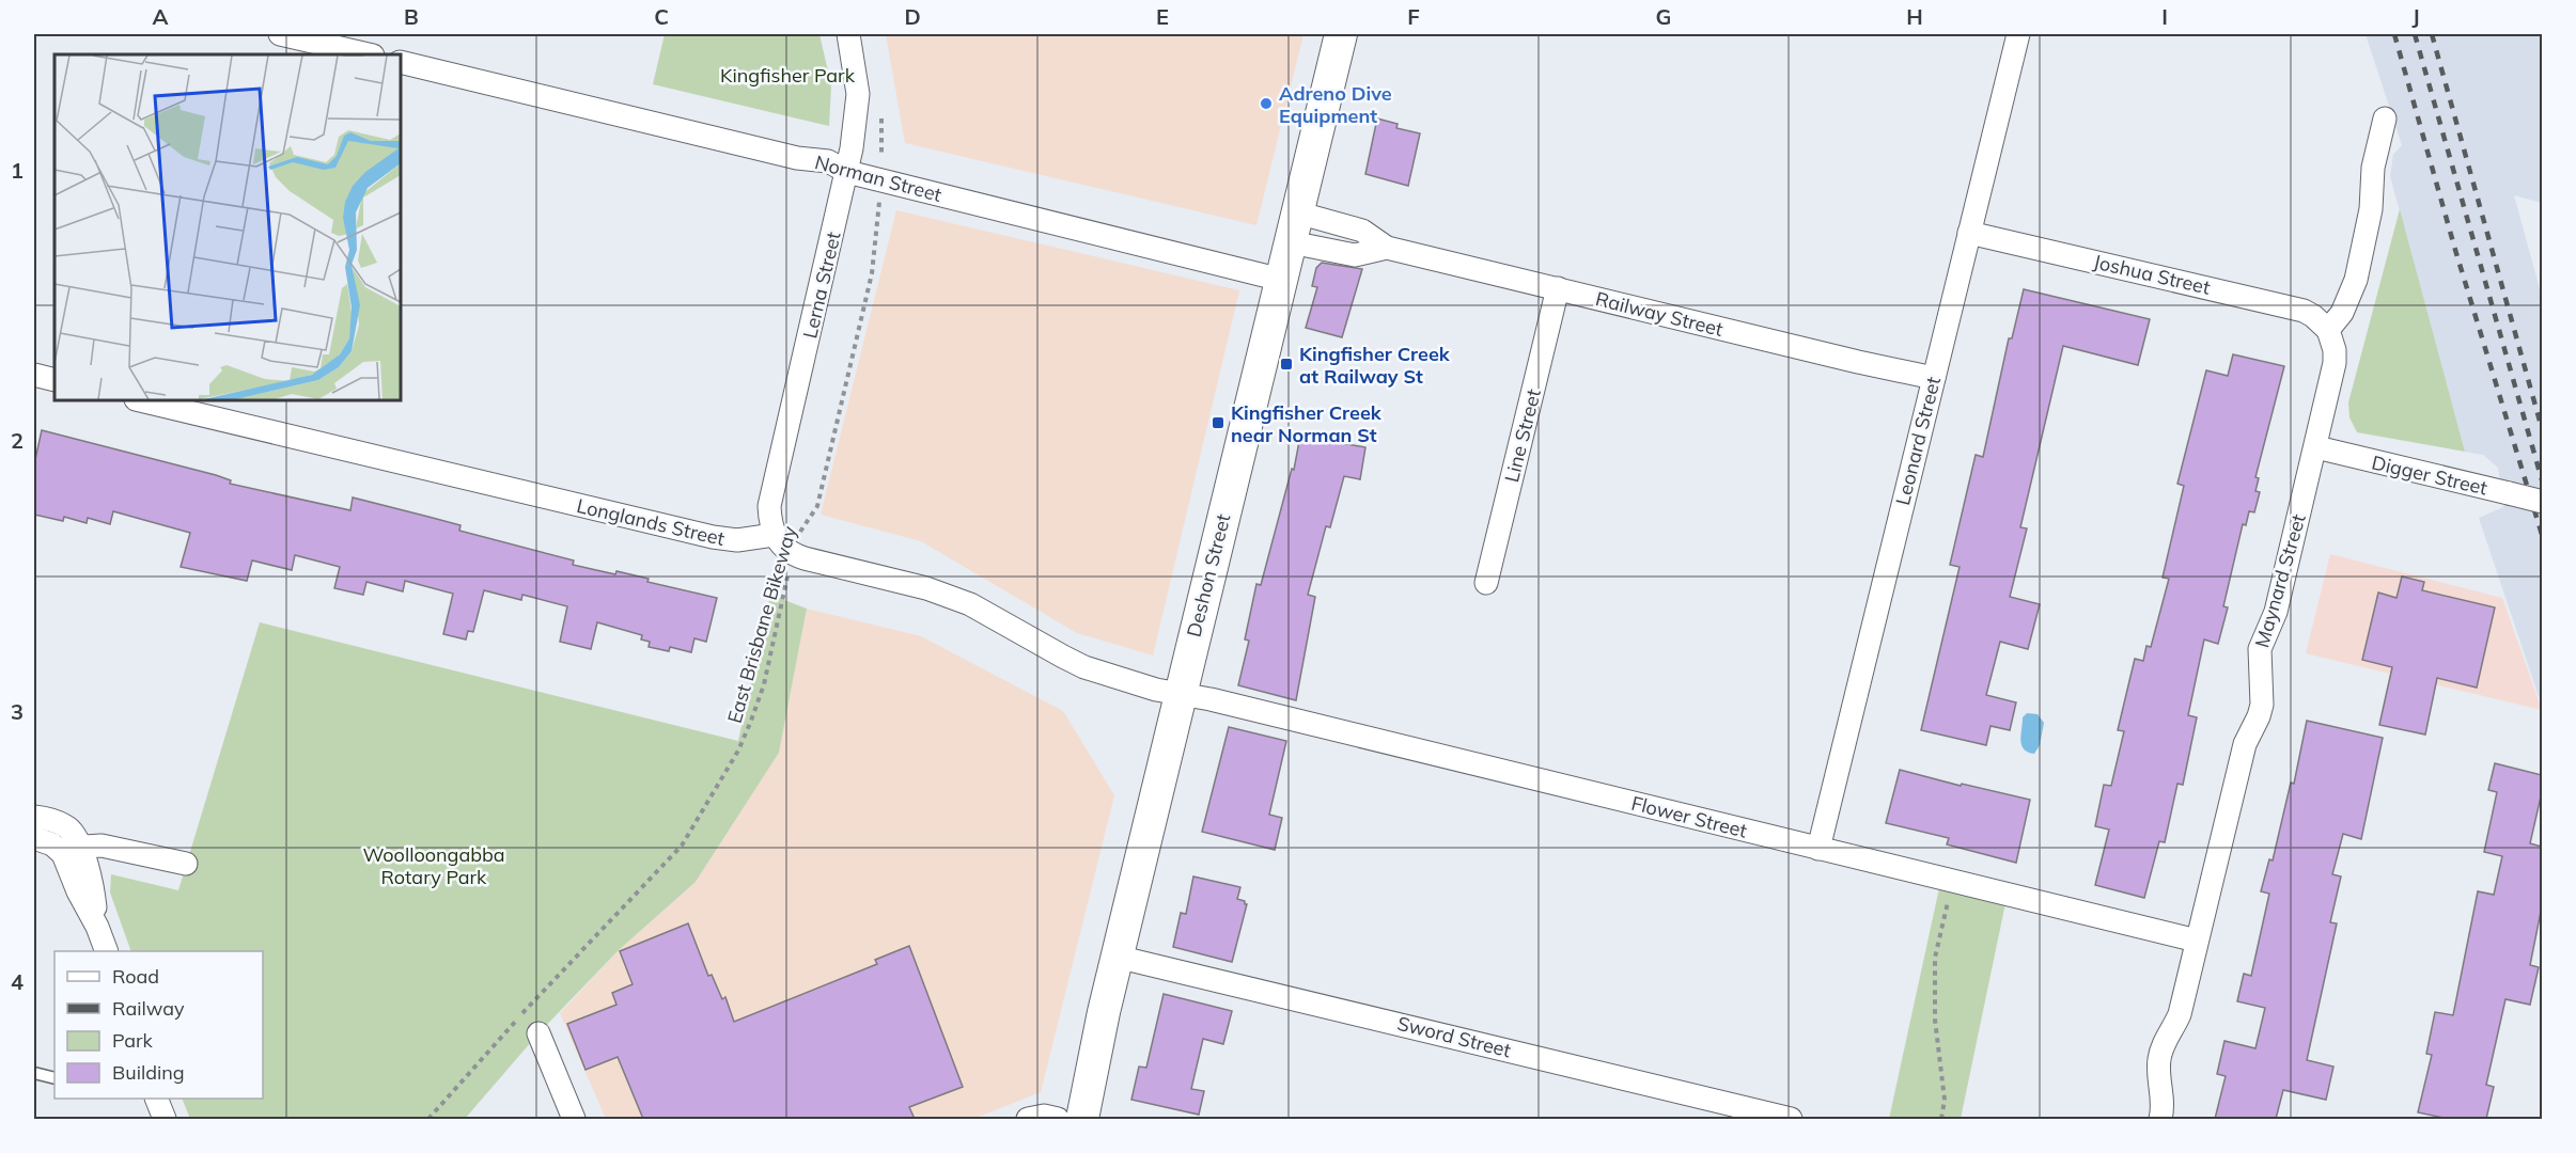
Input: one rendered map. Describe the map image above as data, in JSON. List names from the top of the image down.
{
  "streets": {
    "street": [
      "Norman Street",
      "Joshua Street",
      "Lerna Street",
      "Railway Street",
      "Line Street",
      "Leonard Street",
      "Digger Street",
      "Longlands Street",
      "Deshon Street",
      "Maynard Street",
      "Flower Street",
      "Sword Street"
    ],
    "path": ["East Brisbane Bikeway"]
  },
  "crossings": [
    ["Norman Street", "Lerna Street"],
    ["Norman Street", "Deshon Street"],
    ["Norman Street", "East Brisbane Bikeway"],
    ["Joshua Street", "Leonard Street"],
    ["Joshua Street", "Maynard Street"],
    ["Lerna Street", "Longlands Street"],
    ["Railway Street", "Line Street"],
    ["Railway Street", "Leonard Street"],
    ["Railway Street", "Deshon Street"],
    ["Leonard Street", "Flower Street"],
    ["Digger Street", "Maynard Street"],
    ["Deshon Street", "Flower Street"],
    ["Deshon Street", "Sword Street"],
    ["Maynard Street", "Flower Street"]
  ],
  "parks": ["Kingfisher Park", "Woolloongabba Rotary Park"],
  "places": {
    "other": ["Adreno Dive Equipment"],
    "transit": ["Kingfisher Creek at Railway St", "Kingfisher Creek near Norman St"]
  },
  "legend": [
    "Road",
    "Railway",
    "Park",
    "Building"
  ],
  "grid": {
    "columns": [
      "A",
      "B",
      "C",
      "D",
      "E",
      "F",
      "G",
      "H",
      "I",
      "J"
    ],
    "rows": [
      "1",
      "2",
      "3",
      "4"
    ]
  }
}
